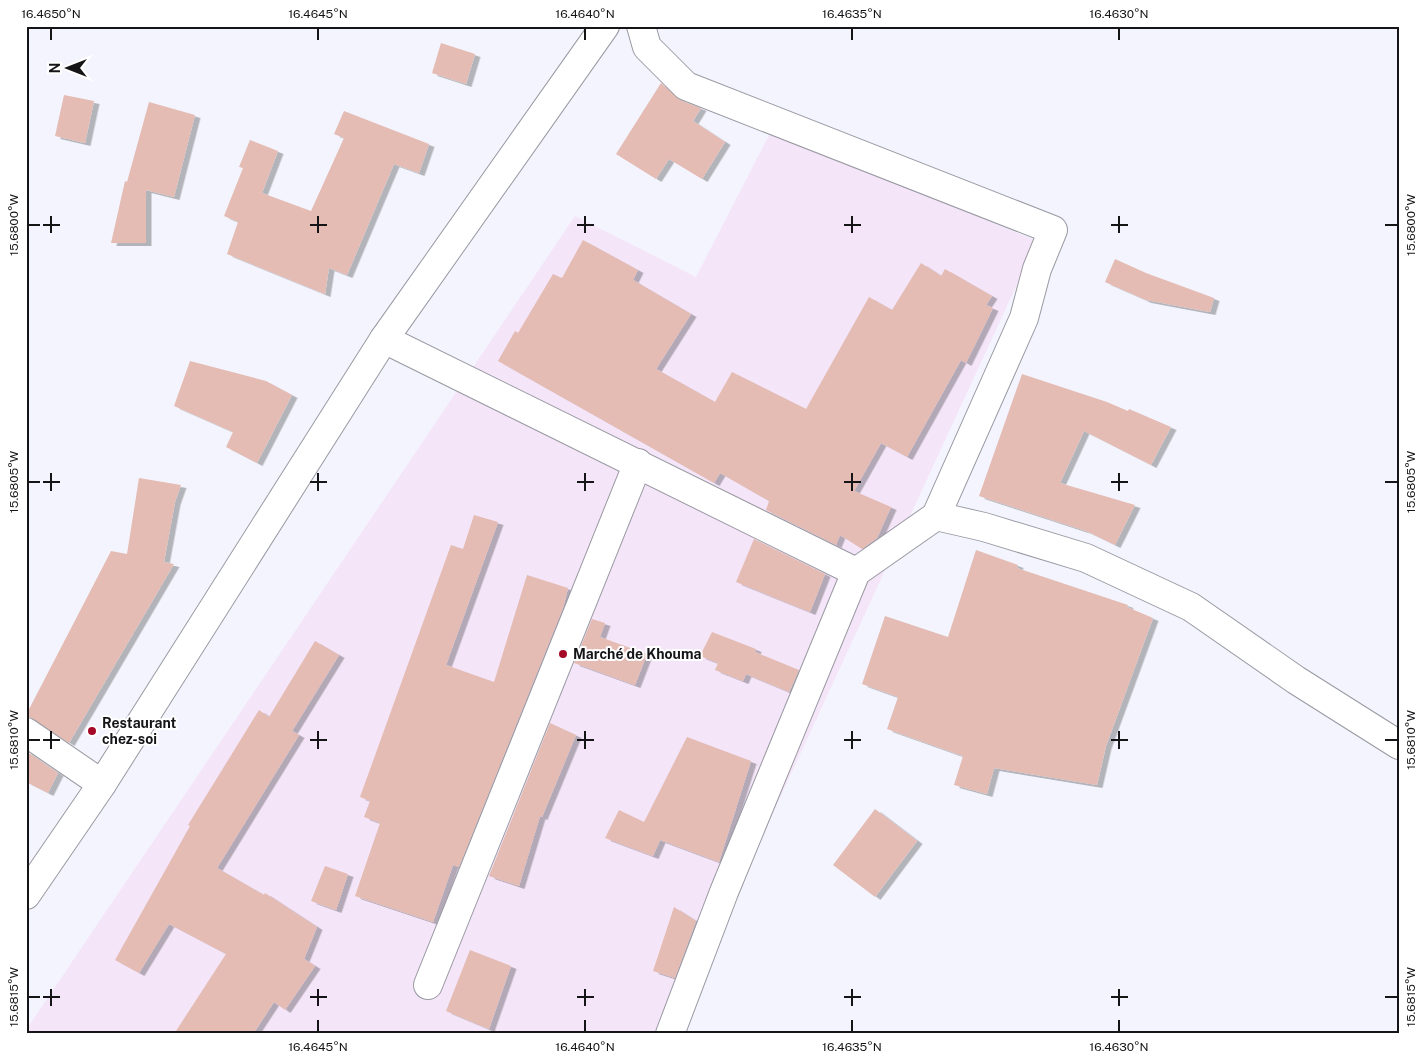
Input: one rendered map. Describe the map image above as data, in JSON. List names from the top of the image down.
{
  "places": ["Marché de Khouma", "Restaurant chez-soi"],
  "north": "left",
  "coordinates": [
    "16.4650°N",
    "16.4645°N",
    "16.4640°N",
    "16.4635°N",
    "16.4630°N",
    "15.6800°W",
    "15.6805°W",
    "15.6810°W",
    "15.6815°W"
  ]
}
